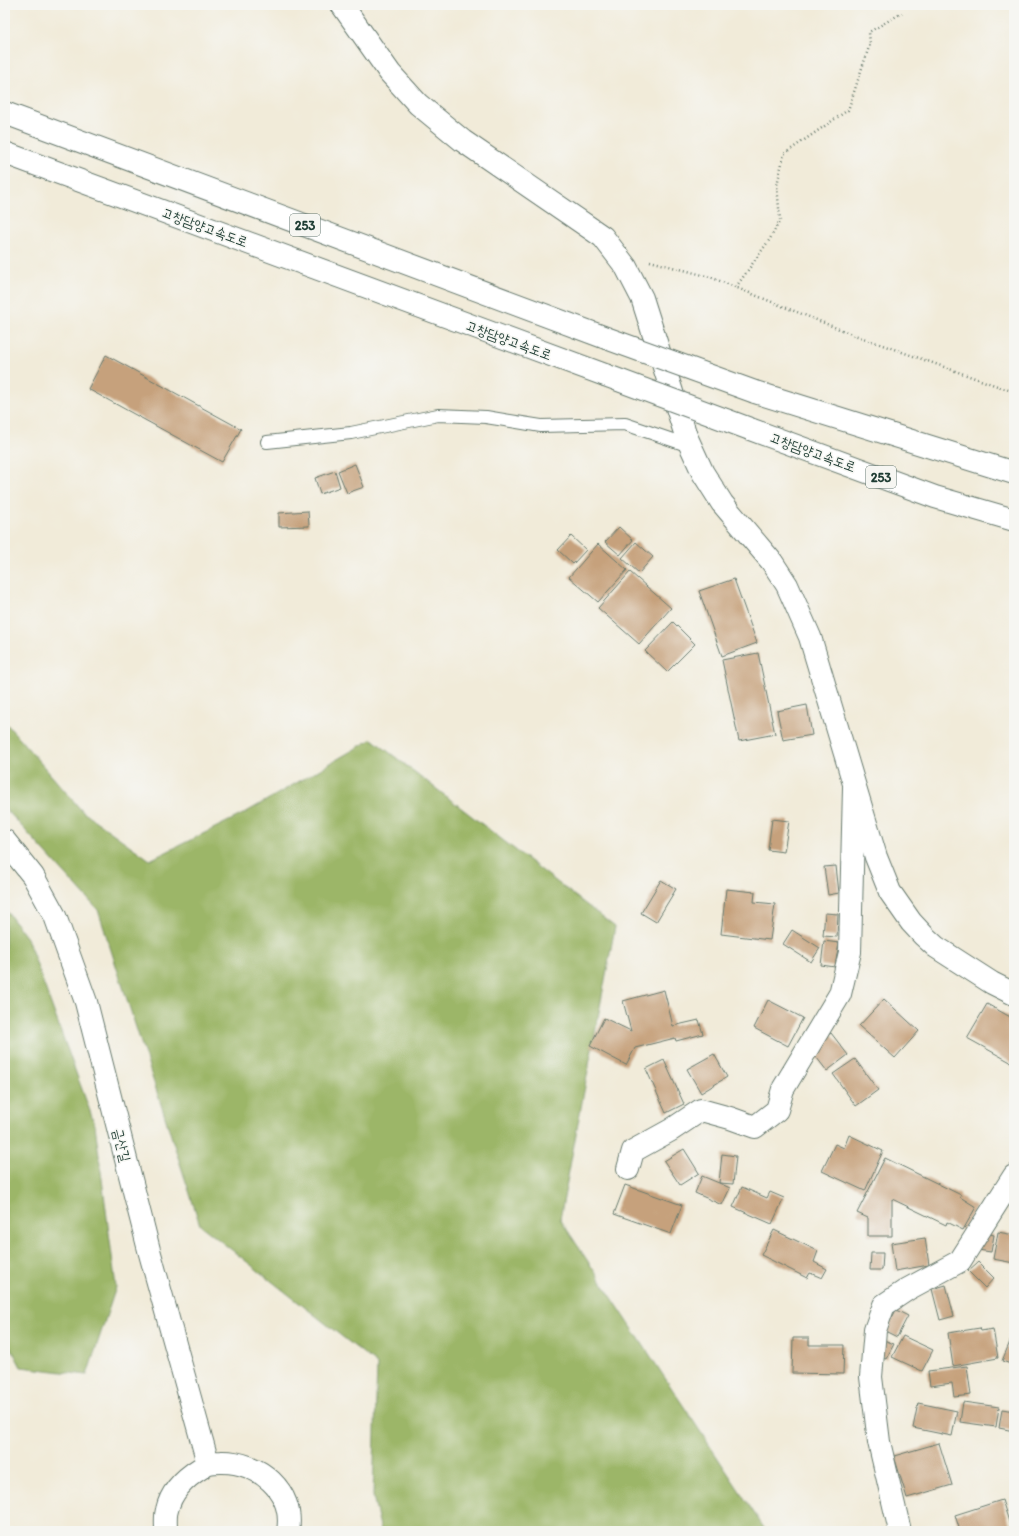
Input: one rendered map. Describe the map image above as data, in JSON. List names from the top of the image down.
{
  "streets": {
    "main road": ["253", "고창담양고속도로", "금산길"]
  }
}
